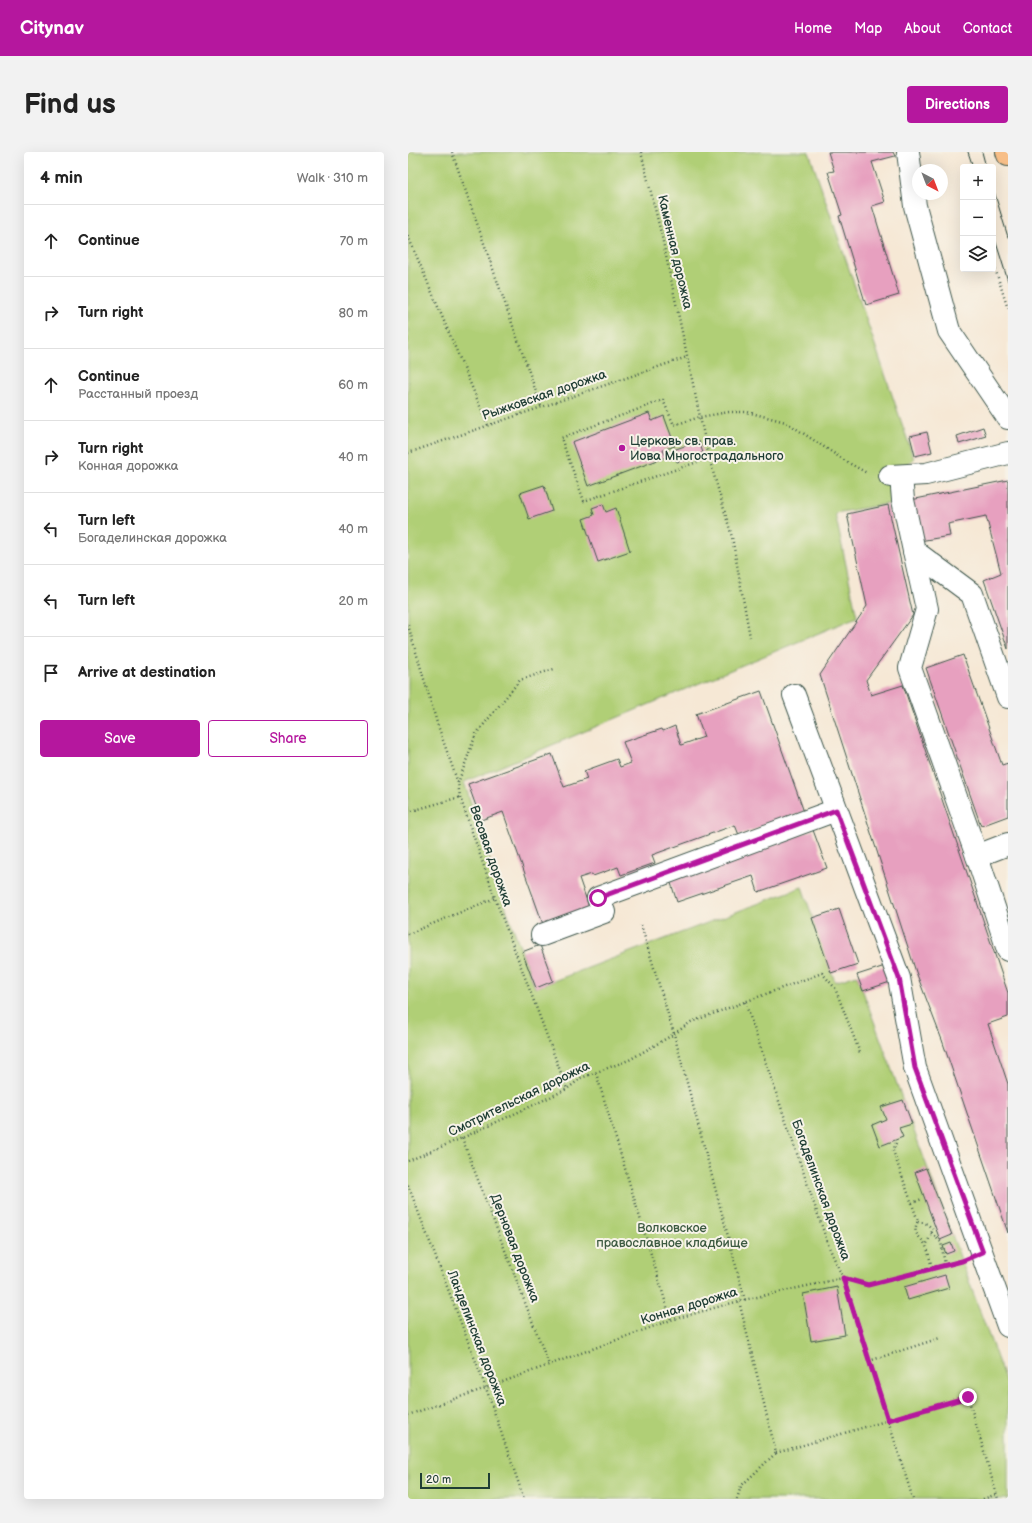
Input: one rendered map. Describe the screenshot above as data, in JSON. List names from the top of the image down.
{
  "streets": {
    "path": [
      "Каменная дорожка",
      "Рыжковская дорожка",
      "Весовая дорожка",
      "Смотрительская дорожка",
      "Богаделинская дорожка",
      "Дерновая дорожка",
      "Конная дорожка",
      "Ланделинская дорожка"
    ]
  },
  "crossings": [
    ["Каменная дорожка", "Рыжковская дорожка"],
    ["Весовая дорожка", "Смотрительская дорожка"],
    ["Смотрительская дорожка", "Богаделинская дорожка"],
    ["Смотрительская дорожка", "Дерновая дорожка"],
    ["Богаделинская дорожка", "Конная дорожка"],
    ["Дерновая дорожка", "Конная дорожка"],
    ["Конная дорожка", "Ланделинская дорожка"]
  ],
  "parks": ["Волковское православное кладбище"],
  "places": ["Церковь св. прав. Иова Многострадального"],
  "scale_bar": "20 m",
  "north": "bottom right",
  "page": {
    "header": "Citynav",
    "nav": [
      "Home",
      "Map",
      "About",
      "Contact"
    ],
    "buttons": [
      "Directions",
      ["Save", "Share"]
    ],
    "title": "Find us",
    "heading": ["4 min", "Walk · 310 m"],
    "map_buttons": ["+", "−"],
    "list": [
      ["Continue", "70 m"],
      ["Turn right", "80 m"],
      ["Continue", "Расстанный проезд", "60 m"],
      ["Turn right", "Конная дорожка", "40 m"],
      ["Turn left", "Богаделинская дорожка", "40 m"],
      ["Turn left", "20 m"],
      "Arrive at destination"
    ],
    "scale": "20 m"
  }
}
